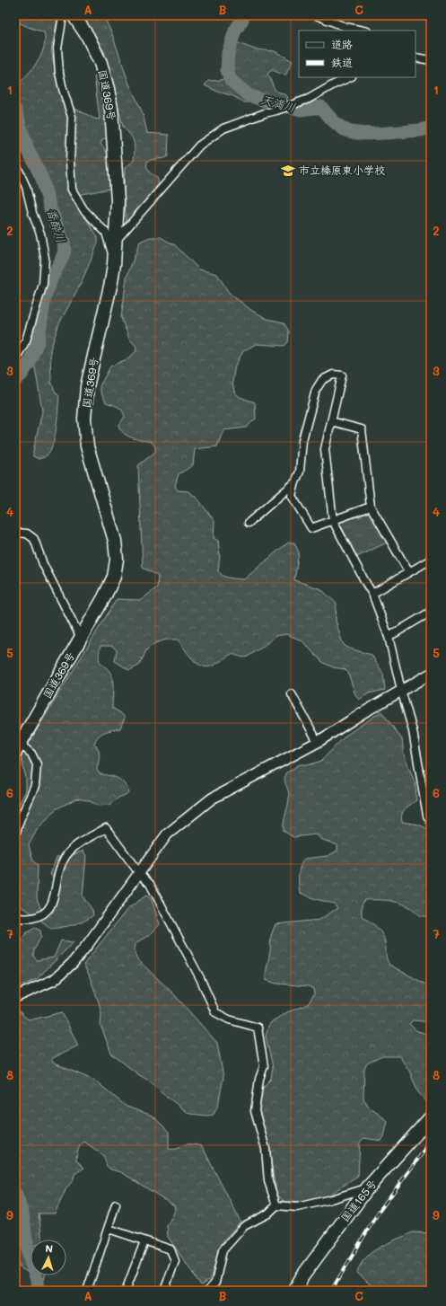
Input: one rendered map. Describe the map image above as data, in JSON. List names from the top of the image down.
{
  "streets": {
    "highway": ["国道369号", "国道165号"]
  },
  "water": ["天満川", "香酔川"],
  "places": {
    "school or university": ["市立榛原東小学校"]
  },
  "legend": ["道路", "鉄道"],
  "north": "top",
  "grid": {
    "columns": ["A", "B", "C"],
    "rows": [
      "1",
      "2",
      "3",
      "4",
      "5",
      "6",
      "7",
      "8",
      "9"
    ]
  }
}
